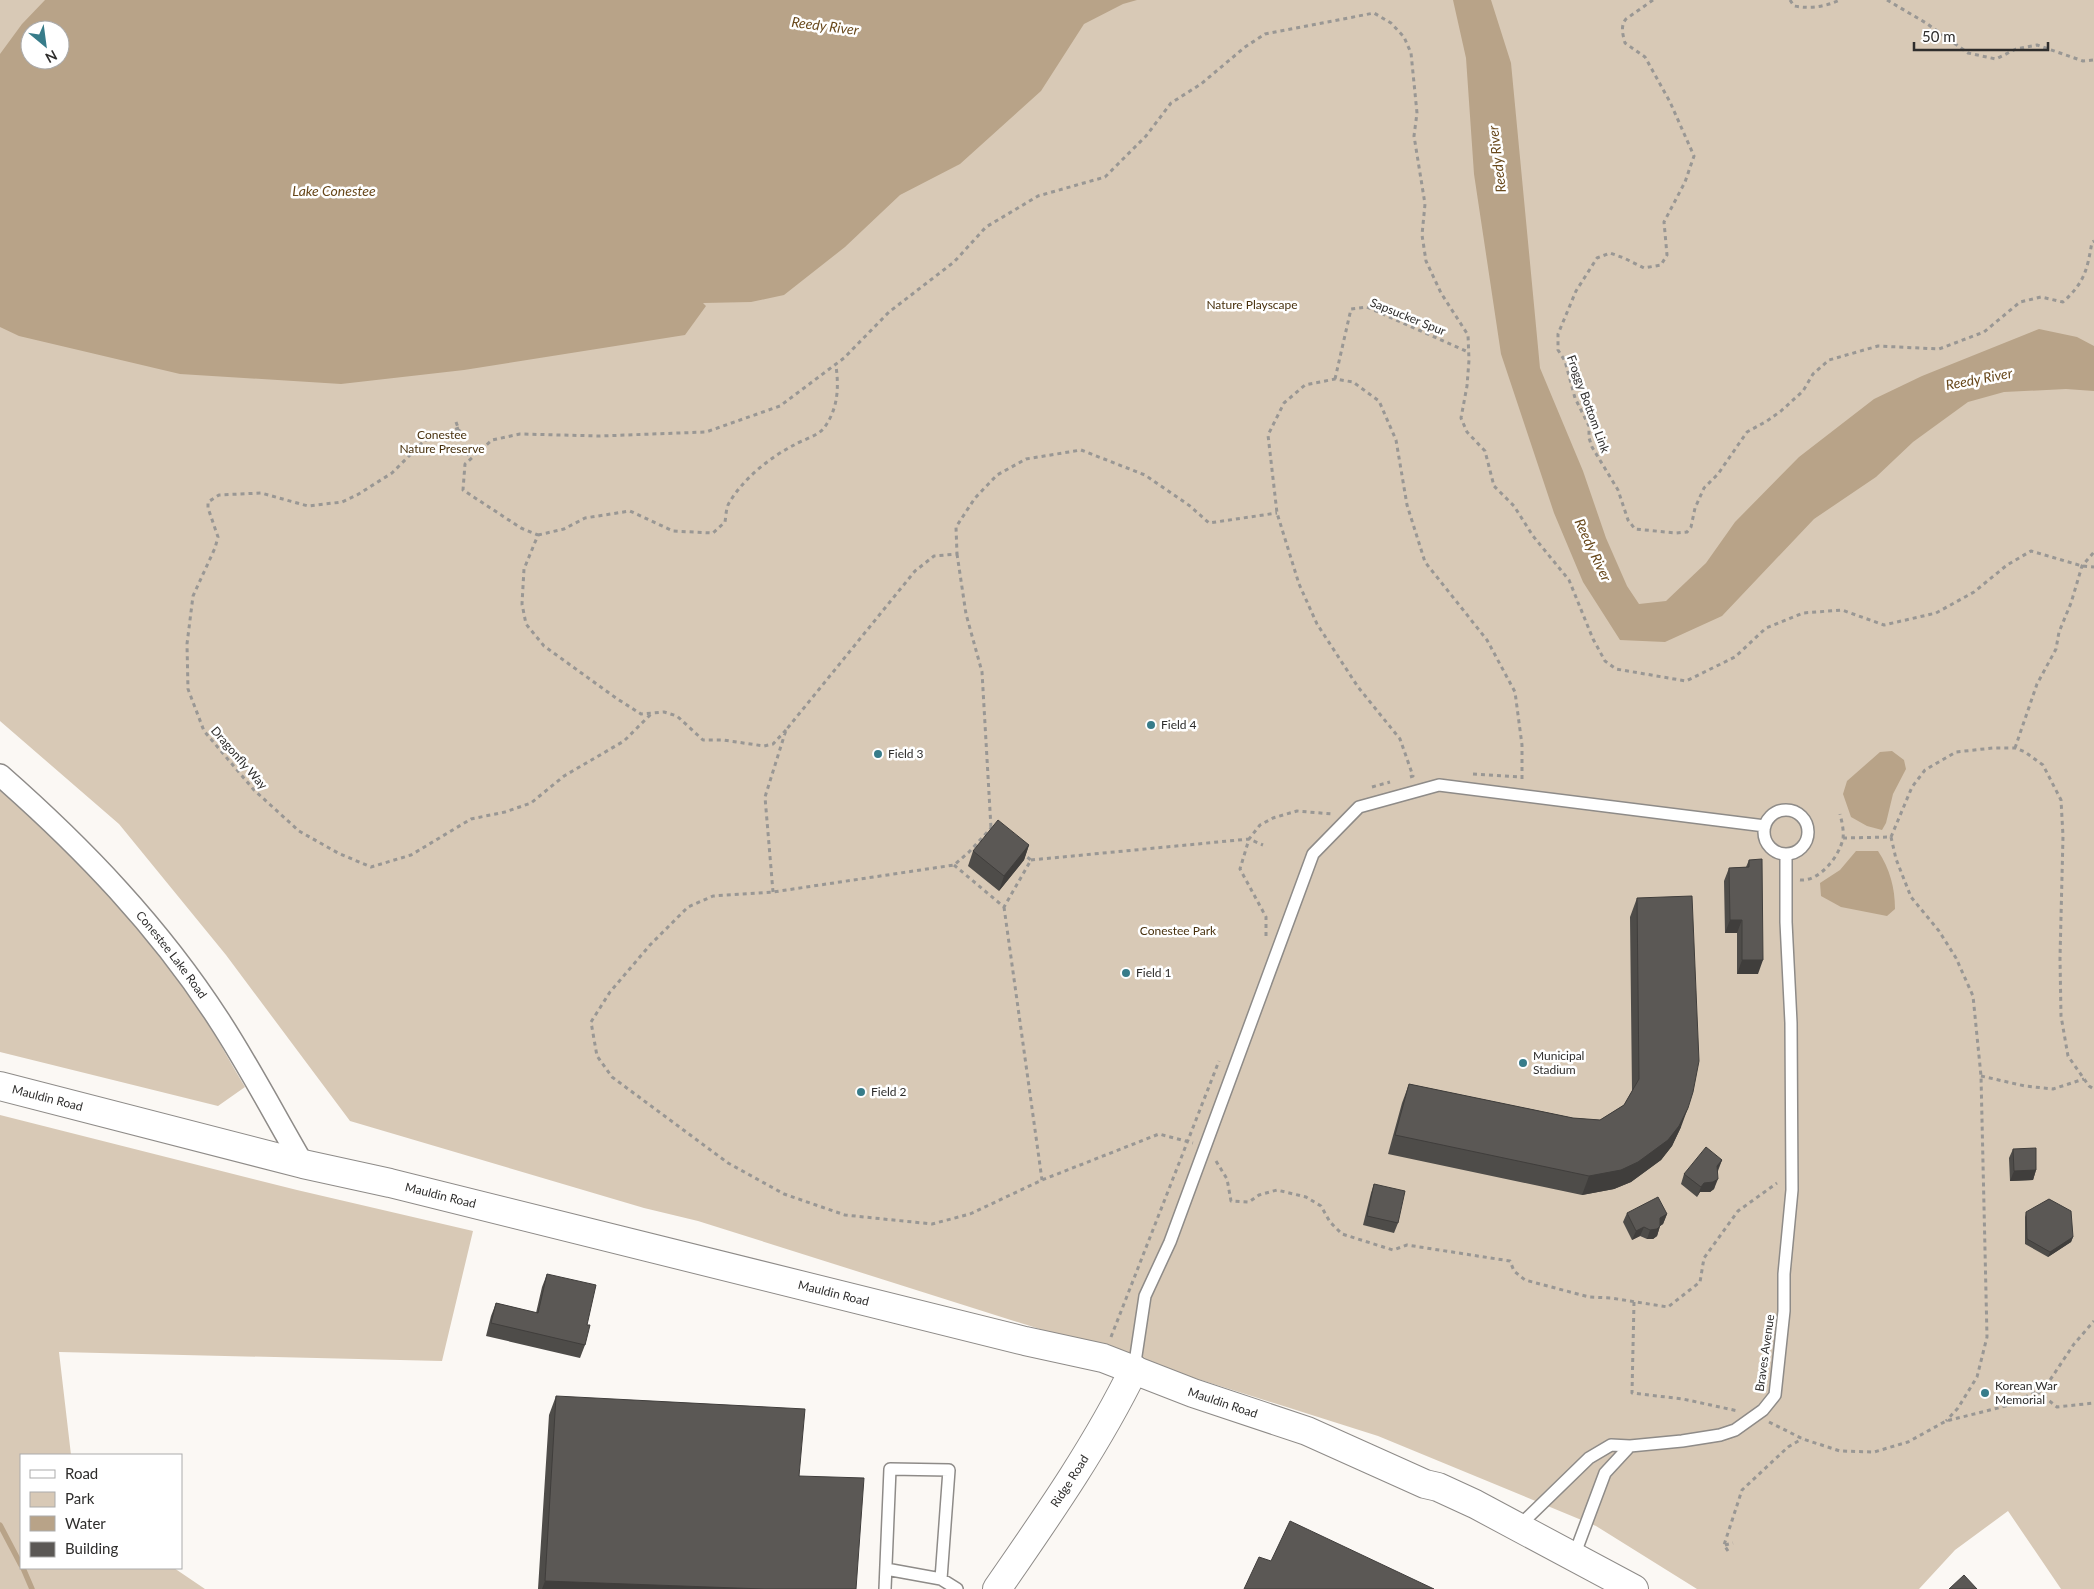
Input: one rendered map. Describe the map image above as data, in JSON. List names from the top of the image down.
{
  "streets": {
    "main road": ["Mauldin Road", "Ridge Road"],
    "street": ["Conestee Lake Road"],
    "lane": ["Braves Avenue"],
    "path": ["Sapsucker Spur", "Froggy Bottom Link", "Dragonfly Way"]
  },
  "crossings": [
    ["Conestee Lake Road", "Mauldin Road"],
    ["Mauldin Road", "Braves Avenue"],
    ["Mauldin Road", "Ridge Road"]
  ],
  "water": ["Reedy River", "Lake Conestee"],
  "parks": ["Nature Playscape", "Conestee Nature Preserve", "Conestee Park"],
  "places": [
    "Field 4",
    "Field 3",
    "Field 1",
    "Municipal Stadium",
    "Field 2",
    "Korean War Memorial"
  ],
  "legend": [
    "Road",
    "Park",
    "Water",
    "Building"
  ],
  "scale_bar": "50 m",
  "north": "bottom right"
}
